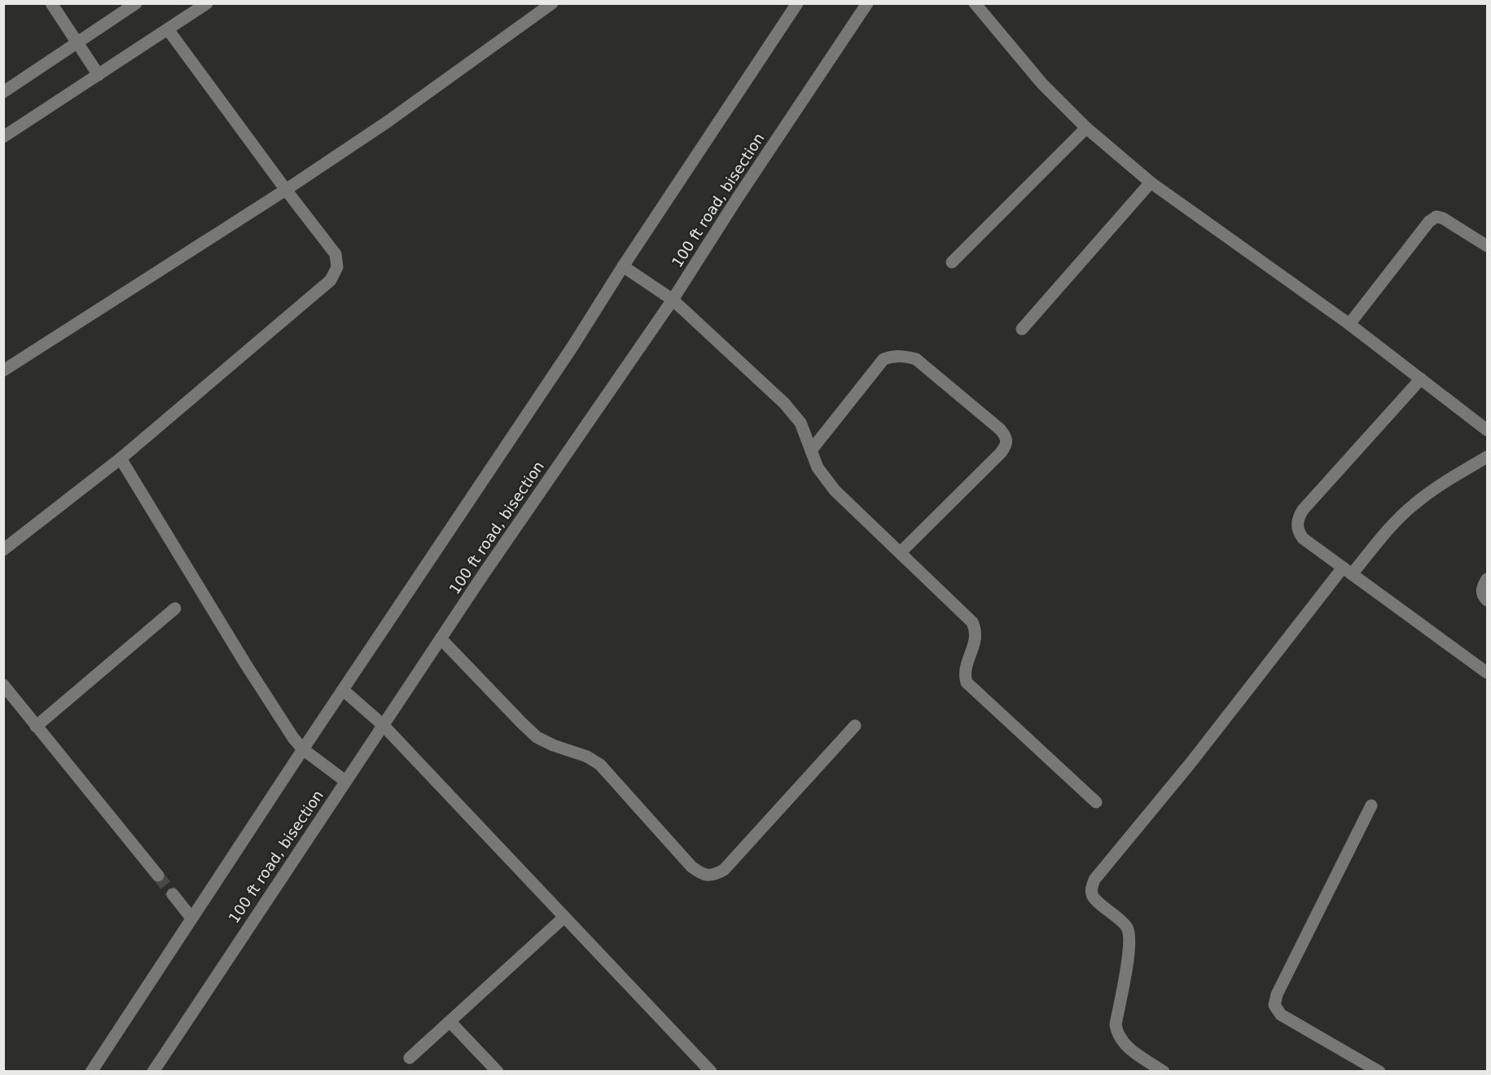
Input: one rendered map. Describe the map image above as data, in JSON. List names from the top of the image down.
{
  "streets": {
    "street": ["100 ft road, bisection"]
  }
}
